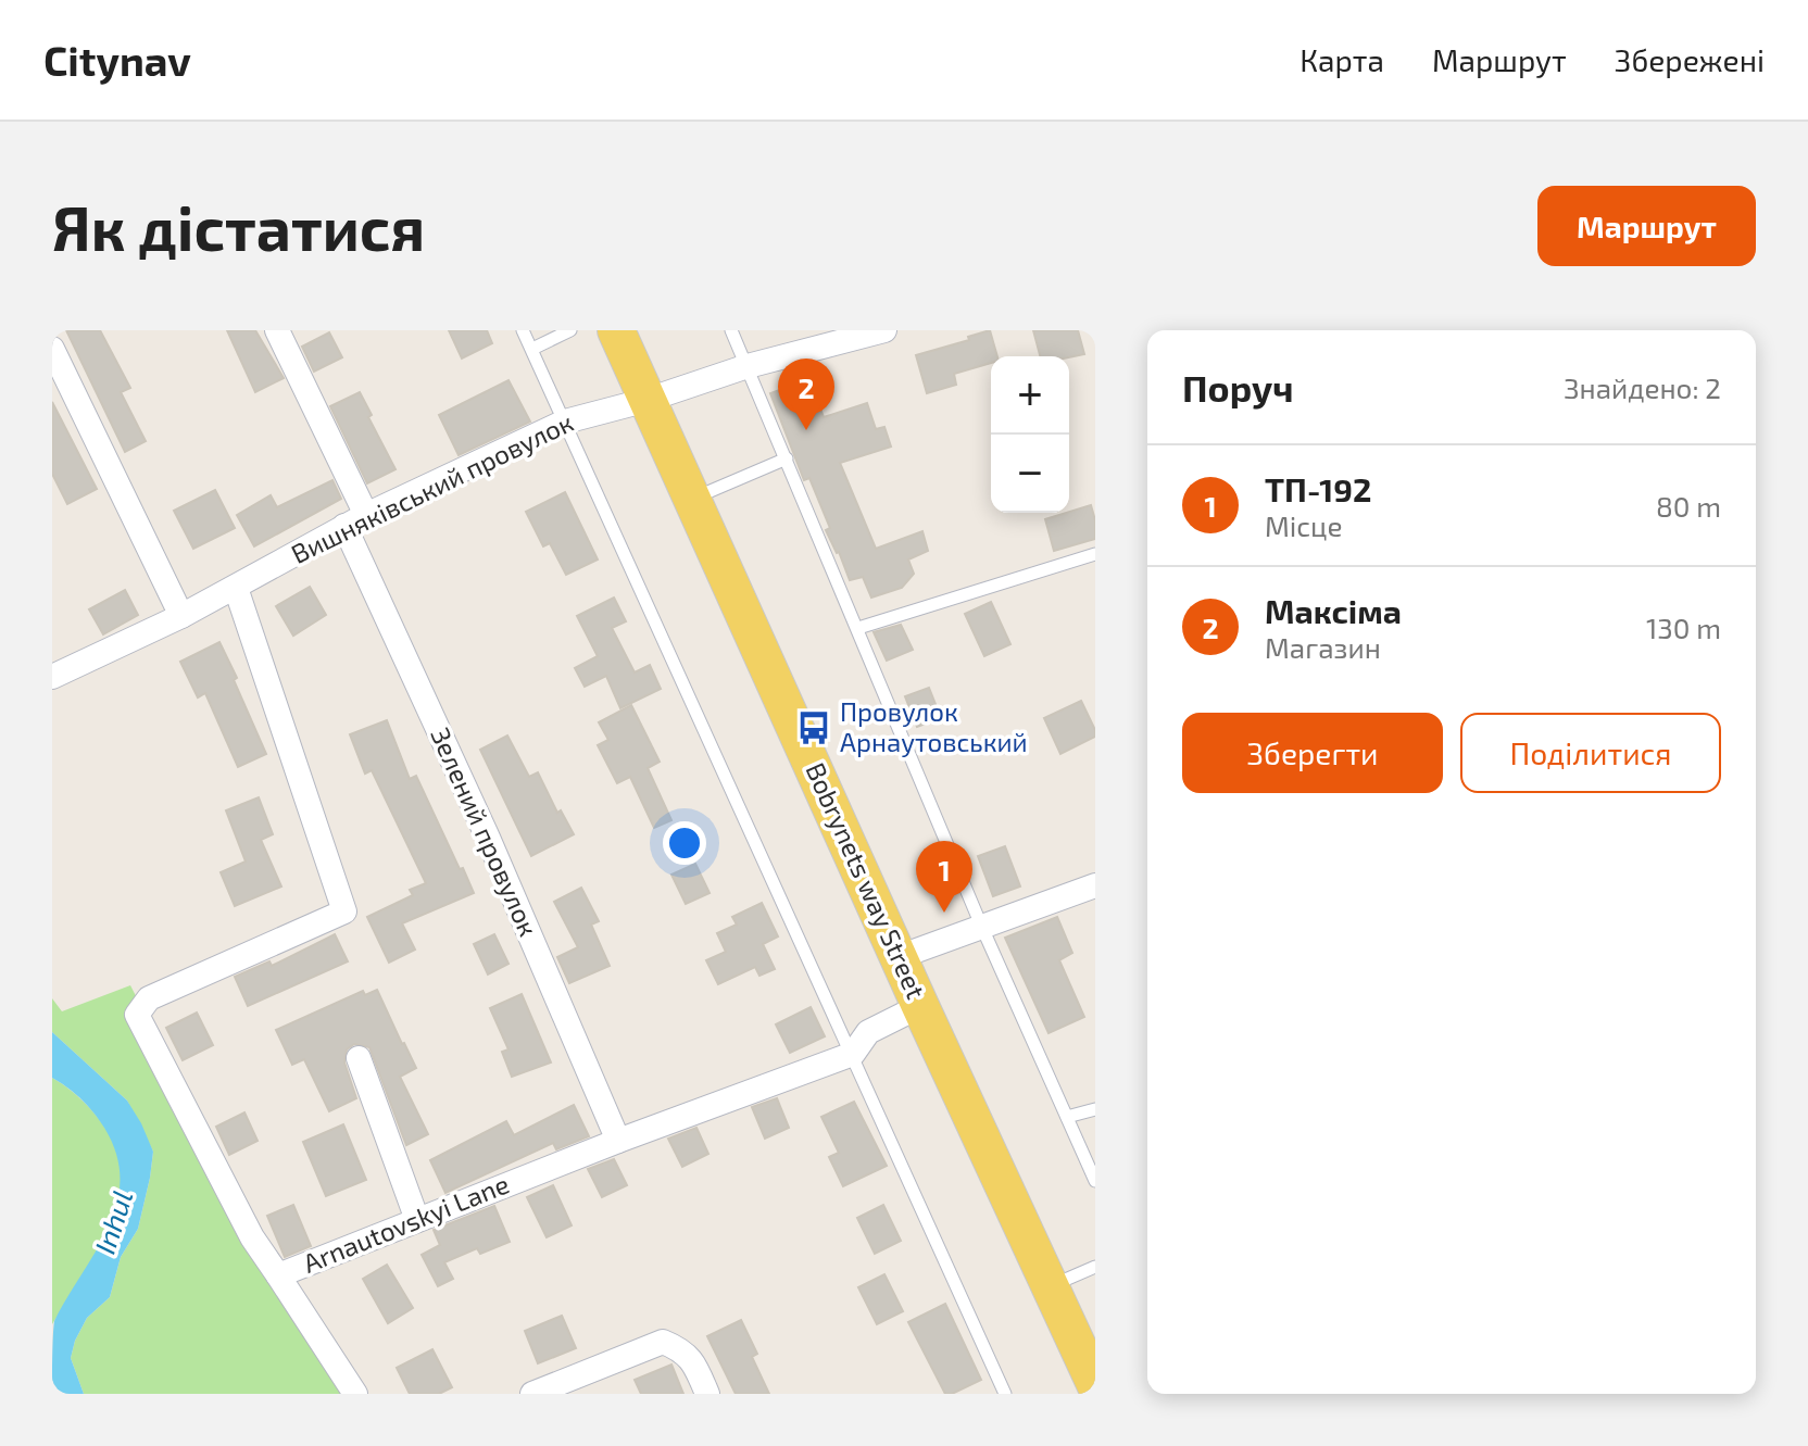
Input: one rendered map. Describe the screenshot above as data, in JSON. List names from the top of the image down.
{
  "streets": {
    "main road": ["Bobrynets way Street"],
    "street": ["Вишняківський провулок", "Зелений провулок", "Arnautovskyi Lane"]
  },
  "crossings": [
    ["Вишняківський провулок", "Зелений провулок"],
    ["Вишняківський провулок", "Bobrynets way Street"],
    ["Вишняківський провулок", "Arnautovskyi Lane"],
    ["Зелений провулок", "Arnautovskyi Lane"],
    ["Bobrynets way Street", "Arnautovskyi Lane"]
  ],
  "water": ["Inhul"],
  "places": {
    "bus stop": ["Провулок Арнаутовський"]
  },
  "page": {
    "header": "Citynav",
    "nav": ["Карта", "Маршрут", "Збережені"],
    "buttons": [
      "Маршрут",
      ["Зберегти", "Поділитися"]
    ],
    "title": "Як дістатися",
    "heading": ["Поруч", "Знайдено: 2"],
    "map_buttons": ["+", "−"],
    "pins": ["2", "1"],
    "list": [
      {
        "mark": "1",
        "name": "ТП-192",
        "note": "Місце",
        "value": "80 m"
      },
      {
        "mark": "2",
        "name": "Максіма",
        "note": "Магазин",
        "value": "130 m"
      }
    ]
  }
}
